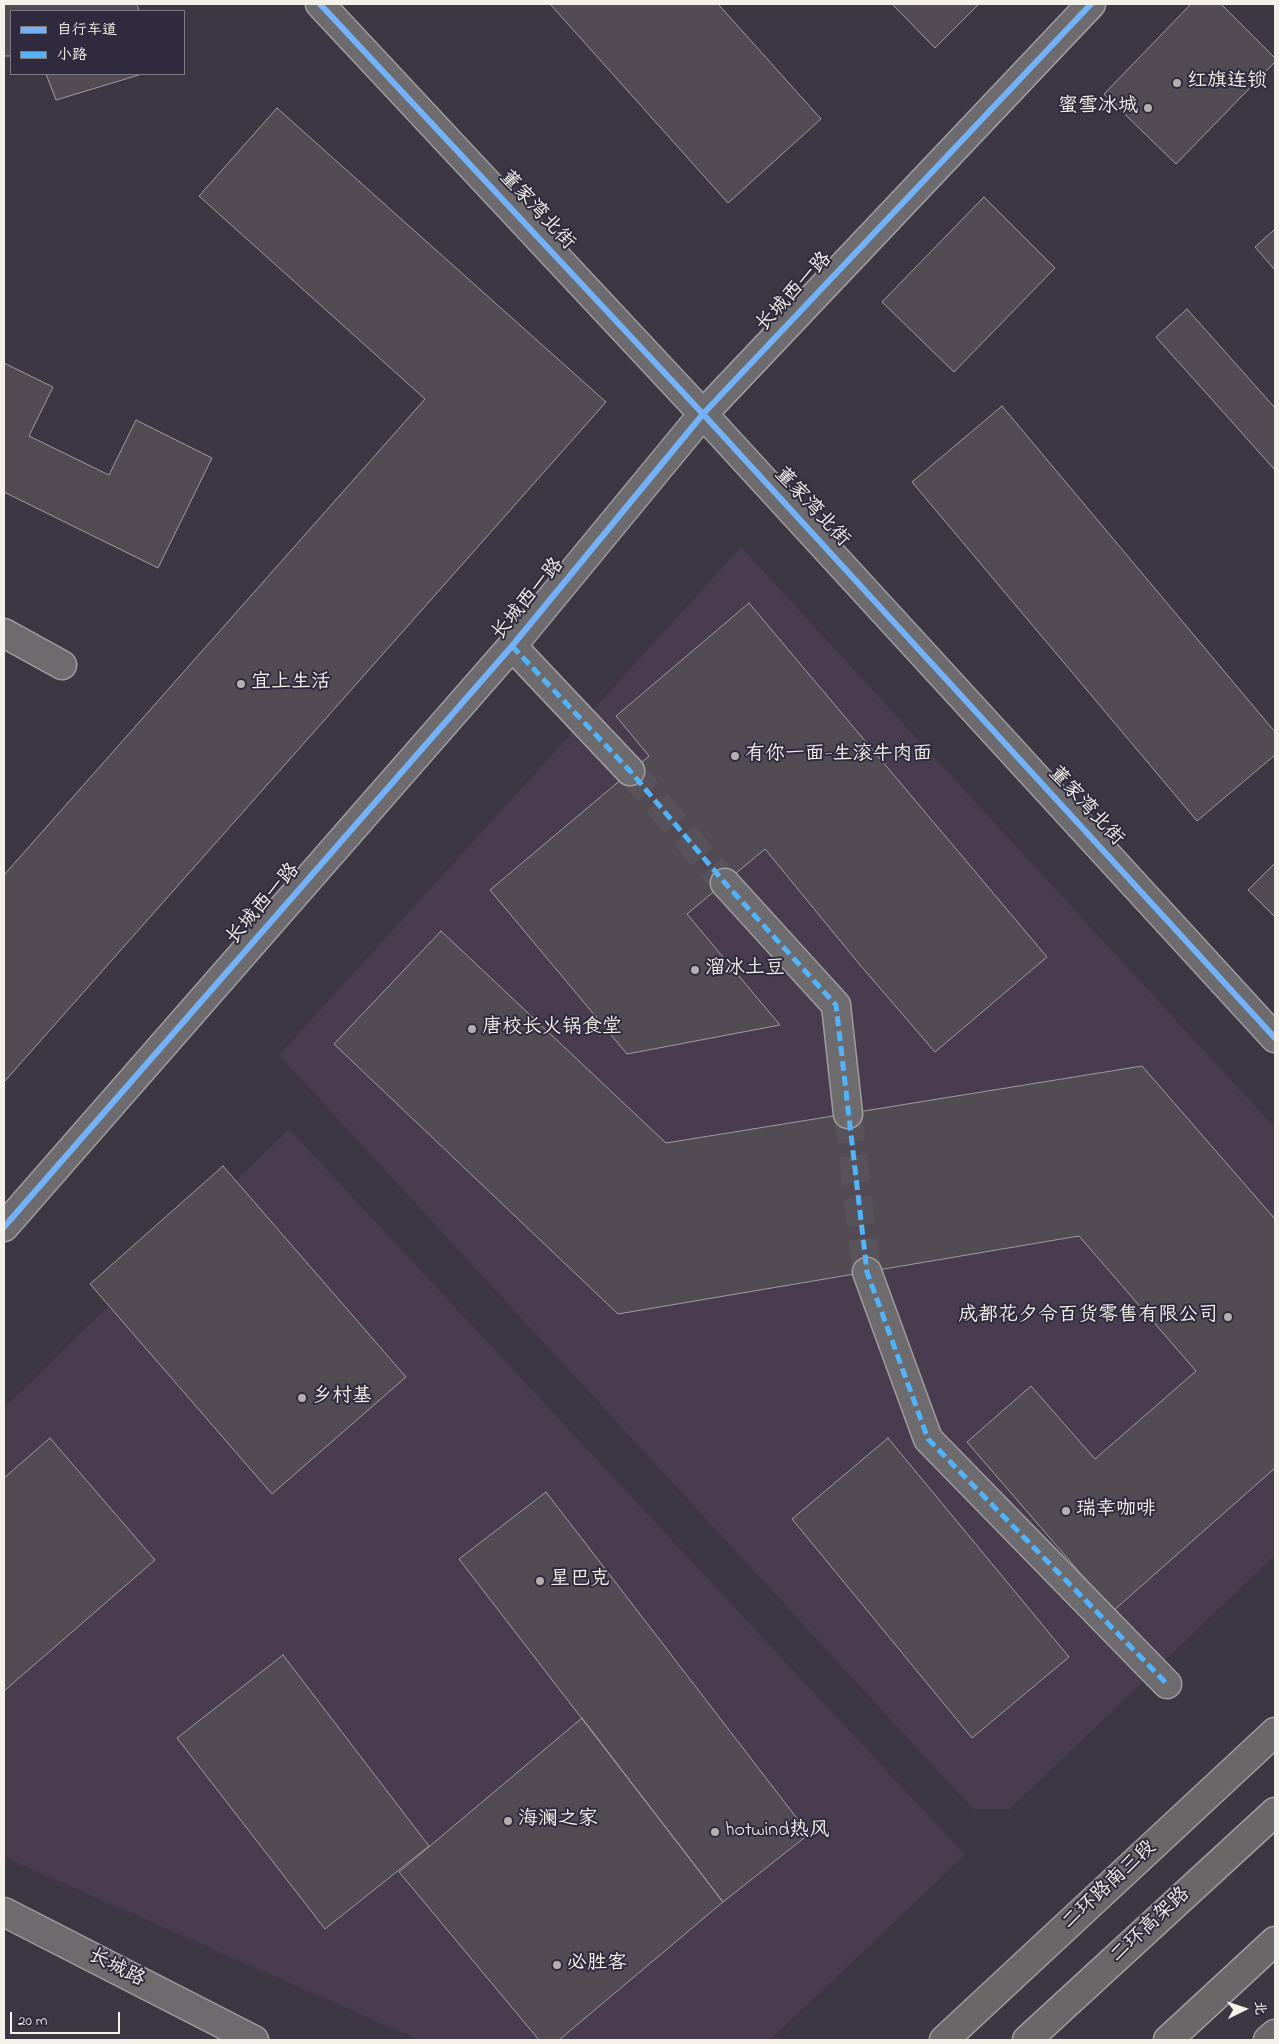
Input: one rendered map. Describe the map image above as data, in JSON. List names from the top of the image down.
{
  "streets": {
    "main road": ["二环路南三段", "二环高架路"],
    "street": ["董家湾北街", "长城西一路", "长城路"]
  },
  "crossings": [
    ["董家湾北街", "长城西一路"]
  ],
  "places": [
    "红旗连锁",
    "蜜雪冰城",
    "宜上生活",
    "有你一面-生滚牛肉面",
    "溜冰土豆",
    "唐校长火锅食堂",
    "成都花夕令百货零售有限公司",
    "乡村基",
    "瑞幸咖啡",
    "星巴克",
    "海澜之家",
    "hotwind热风",
    "必胜客"
  ],
  "legend": ["自行车道", "小路"],
  "scale_bar": "20 m",
  "north": "right"
}
